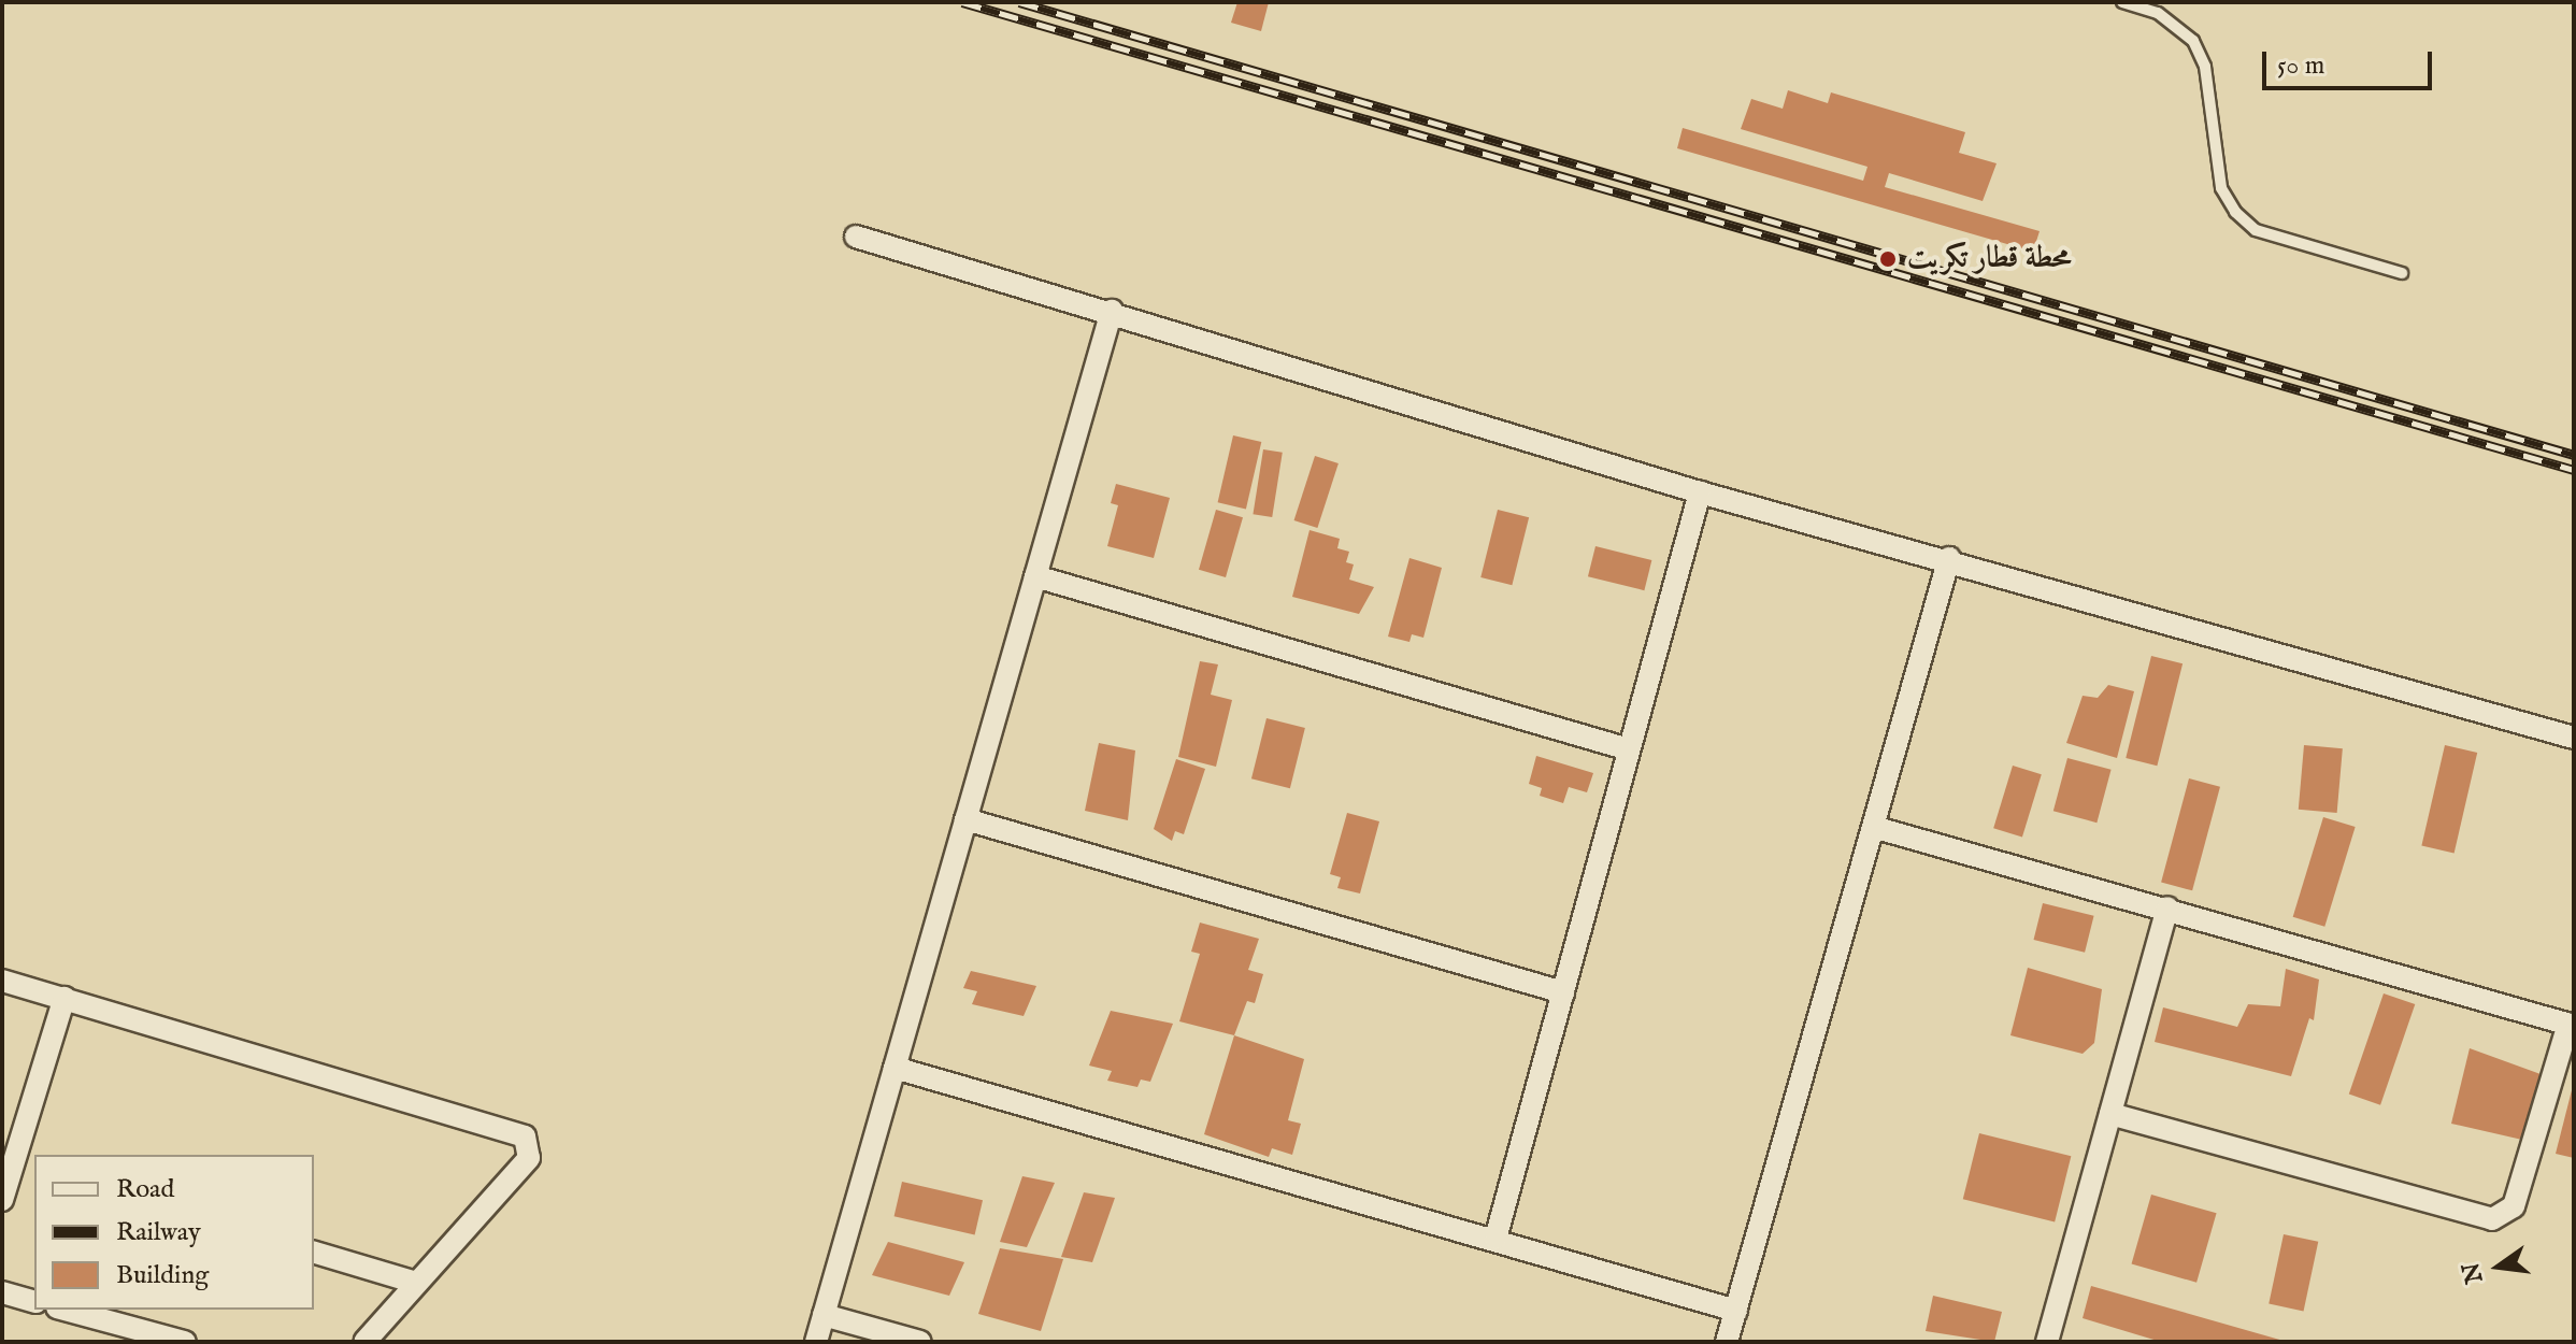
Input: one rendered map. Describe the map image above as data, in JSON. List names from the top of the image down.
{
  "places": ["محطة قطار تكريت"],
  "legend": ["Road", "Railway", "Building"],
  "scale_bar": "50 m",
  "north": "left"
}
